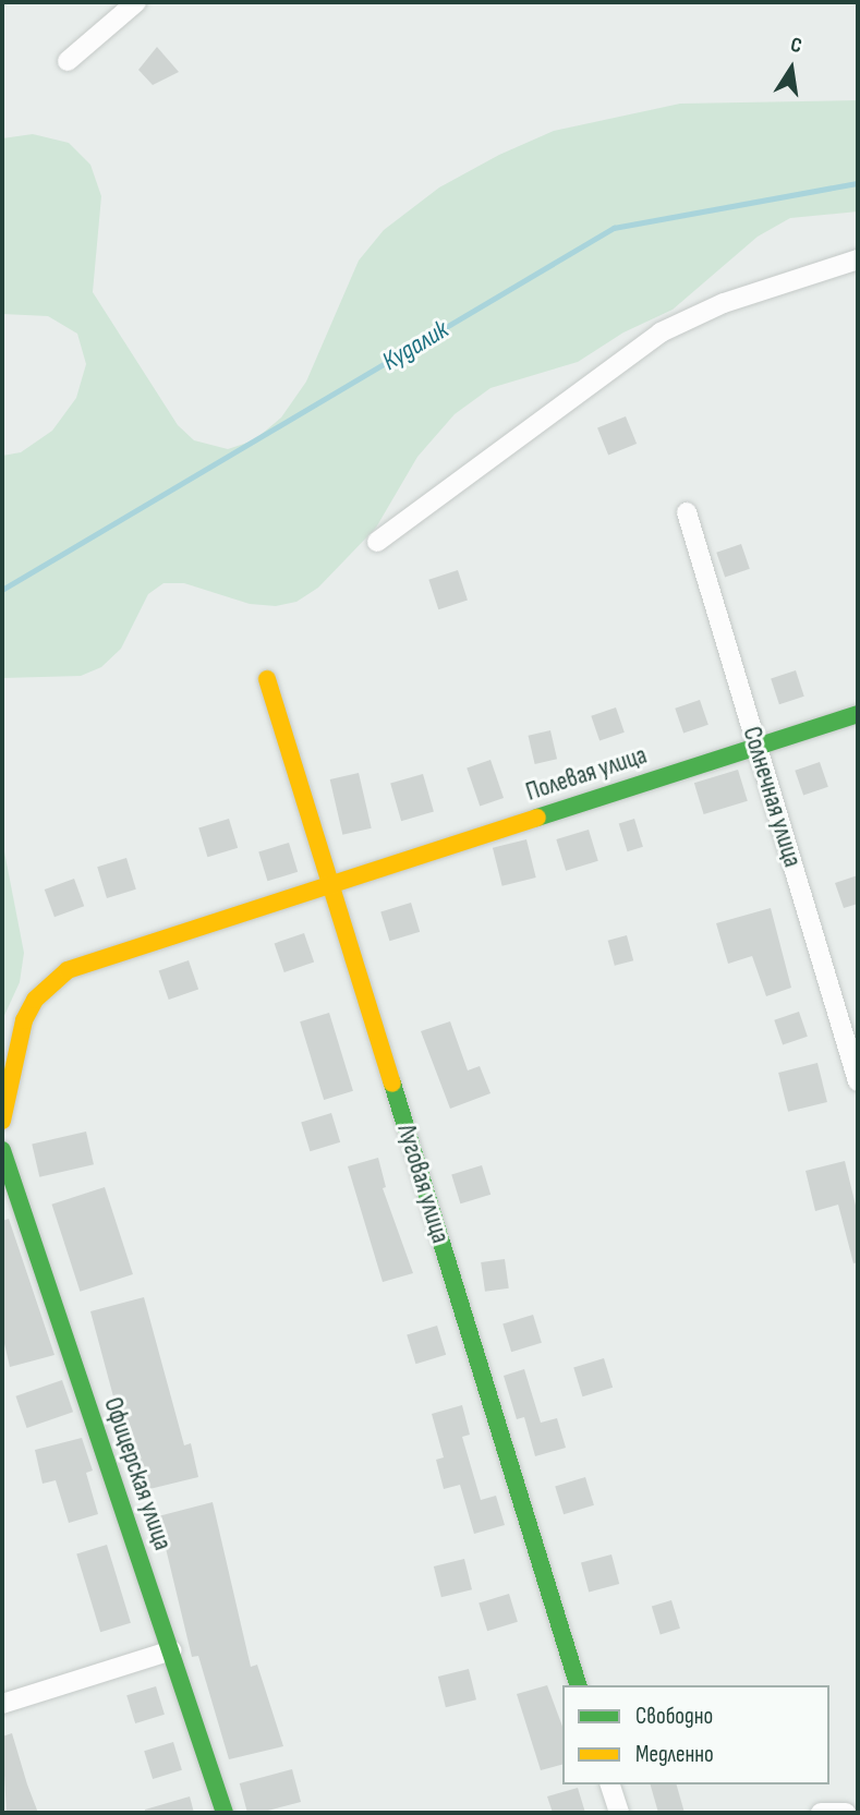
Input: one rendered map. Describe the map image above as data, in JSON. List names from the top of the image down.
{
  "streets": {
    "street": [
      "Полевая улица",
      "Солнечная улица",
      "Луговая улица",
      "Офицерская улица"
    ]
  },
  "crossings": [
    ["Полевая улица", "Солнечная улица"],
    ["Полевая улица", "Луговая улица"]
  ],
  "water": ["Кудалик"],
  "legend": ["Свободно", "Медленно"],
  "north": "top"
}
